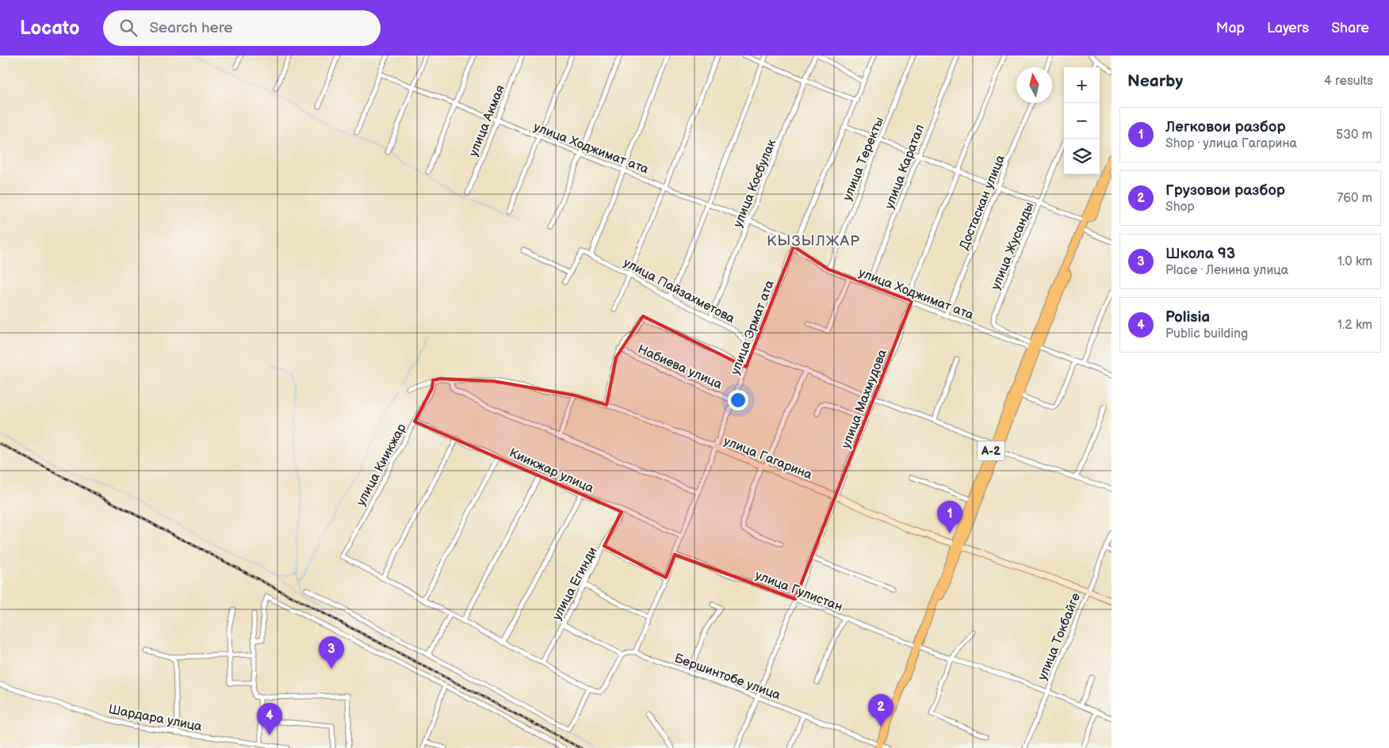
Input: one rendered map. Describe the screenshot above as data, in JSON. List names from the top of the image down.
{
  "streets": {
    "highway": ["A-2"],
    "street": [
      "улица Акмая",
      "улица Ходжимат ата",
      "улица Теректы",
      "улица Каратал",
      "улица Косбулак",
      "Достаскан улица",
      "улица Жусанды",
      "улица Пайзахметова",
      "улица Эрмат ата",
      "Набиева улица",
      "улица Махмудова",
      "улица Гагарина",
      "улица Киикжар",
      "Киикжар улица",
      "улица Егинди",
      "улица Гулистан",
      "улица Токбайге",
      "Бершинтобе улица",
      "Шардара улица"
    ]
  },
  "crossings": [
    ["улица Акмая", "улица Ходжимат ата"],
    ["улица Ходжимат ата", "улица Теректы"],
    ["улица Ходжимат ата", "улица Каратал"],
    ["улица Ходжимат ата", "улица Косбулак"],
    ["улица Ходжимат ата", "Достаскан улица"],
    ["улица Ходжимат ата", "улица Жусанды"],
    ["улица Ходжимат ата", "улица Эрмат ата"],
    ["улица Ходжимат ата", "улица Махмудова"],
    ["улица Ходжимат ата", "A-2"],
    ["улица Косбулак", "улица Пайзахметова"],
    ["улица Жусанды", "A-2"],
    ["улица Пайзахметова", "улица Эрмат ата"],
    ["улица Пайзахметова", "улица Махмудова"],
    ["улица Пайзахметова", "A-2"],
    ["улица Эрмат ата", "Набиева улица"],
    ["улица Эрмат ата", "улица Гагарина"],
    ["улица Эрмат ата", "Киикжар улица"],
    ["улица Эрмат ата", "улица Егинди"],
    ["улица Эрмат ата", "улица Гулистан"],
    ["улица Эрмат ата", "Бершинтобе улица"],
    ["улица Махмудова", "улица Гагарина"],
    ["улица Махмудова", "улица Гулистан"],
    ["улица Махмудова", "Бершинтобе улица"],
    ["A-2", "улица Гагарина"],
    ["A-2", "улица Гулистан"],
    ["A-2", "Бершинтобе улица"],
    ["улица Гагарина", "улица Киикжар"],
    ["улица Гагарина", "улица Токбайге"],
    ["улица Киикжар", "Киикжар улица"],
    ["Киикжар улица", "улица Егинди"],
    ["улица Гулистан", "улица Токбайге"]
  ],
  "districts": ["КЫЗЫЛЖАР"],
  "north": "top",
  "page": {
    "header": "Locato",
    "search": "Search here",
    "nav": ["Map", "Layers", "Share"],
    "heading": ["Nearby", "4 results"],
    "map_buttons": ["+", "−"],
    "list": [
      {
        "mark": "1",
        "name": "Легковои разбор",
        "note": "Shop · улица Гагарина",
        "value": "530 m"
      },
      {
        "mark": "2",
        "name": "Грузовои разбор",
        "note": "Shop",
        "value": "760 m"
      },
      {
        "mark": "3",
        "name": "Школа 93",
        "note": "Place · Ленина улица",
        "value": "1.0 km"
      },
      {
        "mark": "4",
        "name": "Polisia",
        "note": "Public building",
        "value": "1.2 km"
      }
    ],
    "pins": [
      "1",
      "3",
      "2",
      "4"
    ]
  }
}
